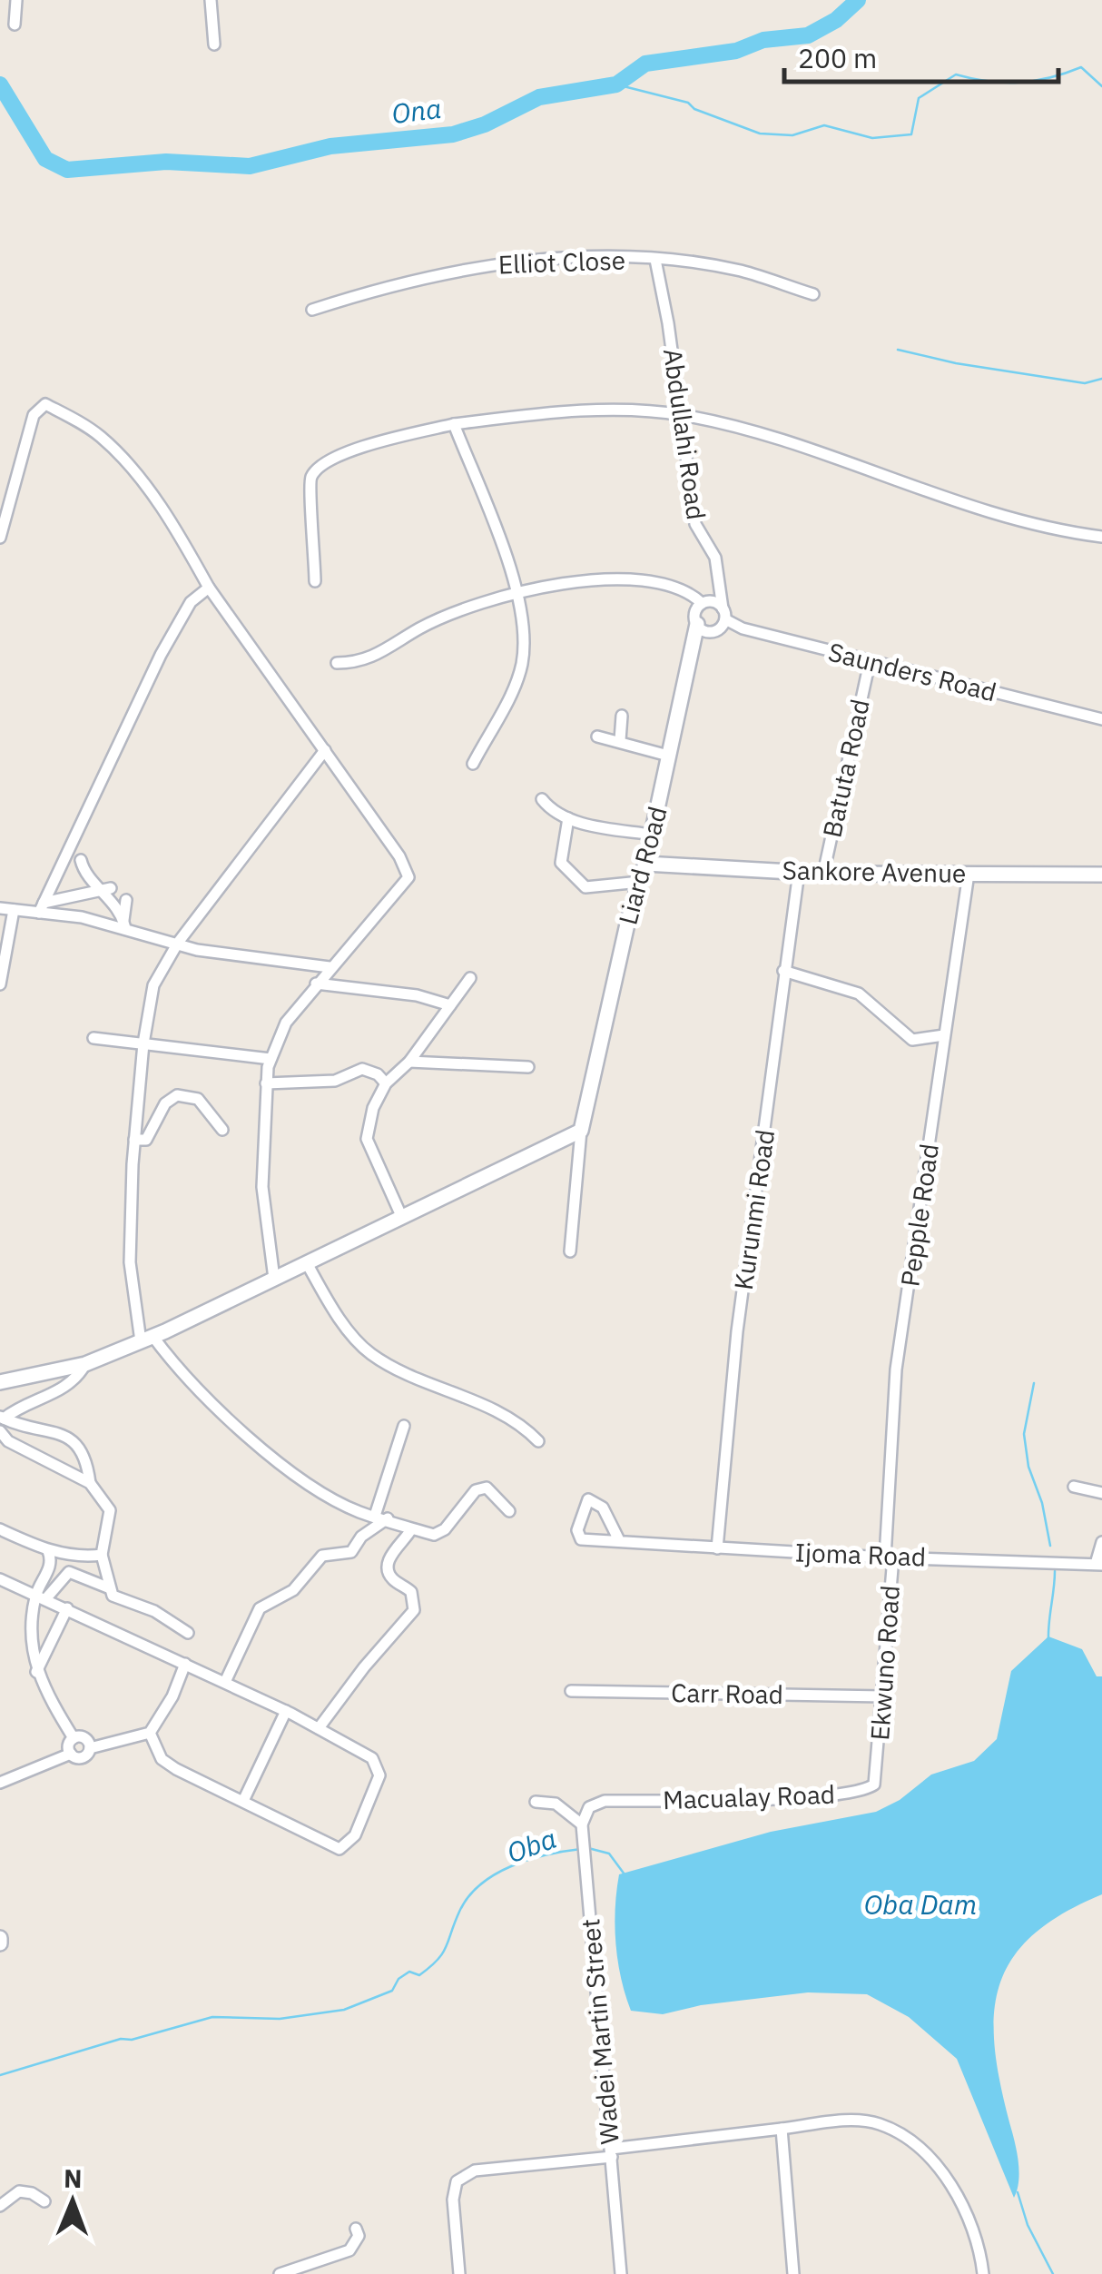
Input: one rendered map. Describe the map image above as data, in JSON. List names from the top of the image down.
{
  "streets": {
    "street": [
      "Elliot Close",
      "Abdullahi Road",
      "Saunders Road",
      "Batuta Road",
      "Liard Road",
      "Sankore Avenue",
      "Kurunmi Road",
      "Pepple Road",
      "Ijoma Road",
      "Ekwuno Road",
      "Carr Road",
      "Macualay Road",
      "Wadei Martin Street"
    ]
  },
  "crossings": [
    ["Elliot Close", "Abdullahi Road"],
    ["Abdullahi Road", "Saunders Road"],
    ["Abdullahi Road", "Liard Road"],
    ["Saunders Road", "Batuta Road"],
    ["Saunders Road", "Liard Road"],
    ["Batuta Road", "Sankore Avenue"],
    ["Liard Road", "Sankore Avenue"],
    ["Sankore Avenue", "Kurunmi Road"],
    ["Sankore Avenue", "Pepple Road"],
    ["Kurunmi Road", "Ijoma Road"],
    ["Pepple Road", "Ijoma Road"],
    ["Pepple Road", "Ekwuno Road"],
    ["Ijoma Road", "Ekwuno Road"],
    ["Ekwuno Road", "Carr Road"],
    ["Ekwuno Road", "Macualay Road"],
    ["Macualay Road", "Wadei Martin Street"]
  ],
  "water": ["Ona", "Oba", "Oba Dam"],
  "scale_bar": "200 m",
  "north": "top"
}
